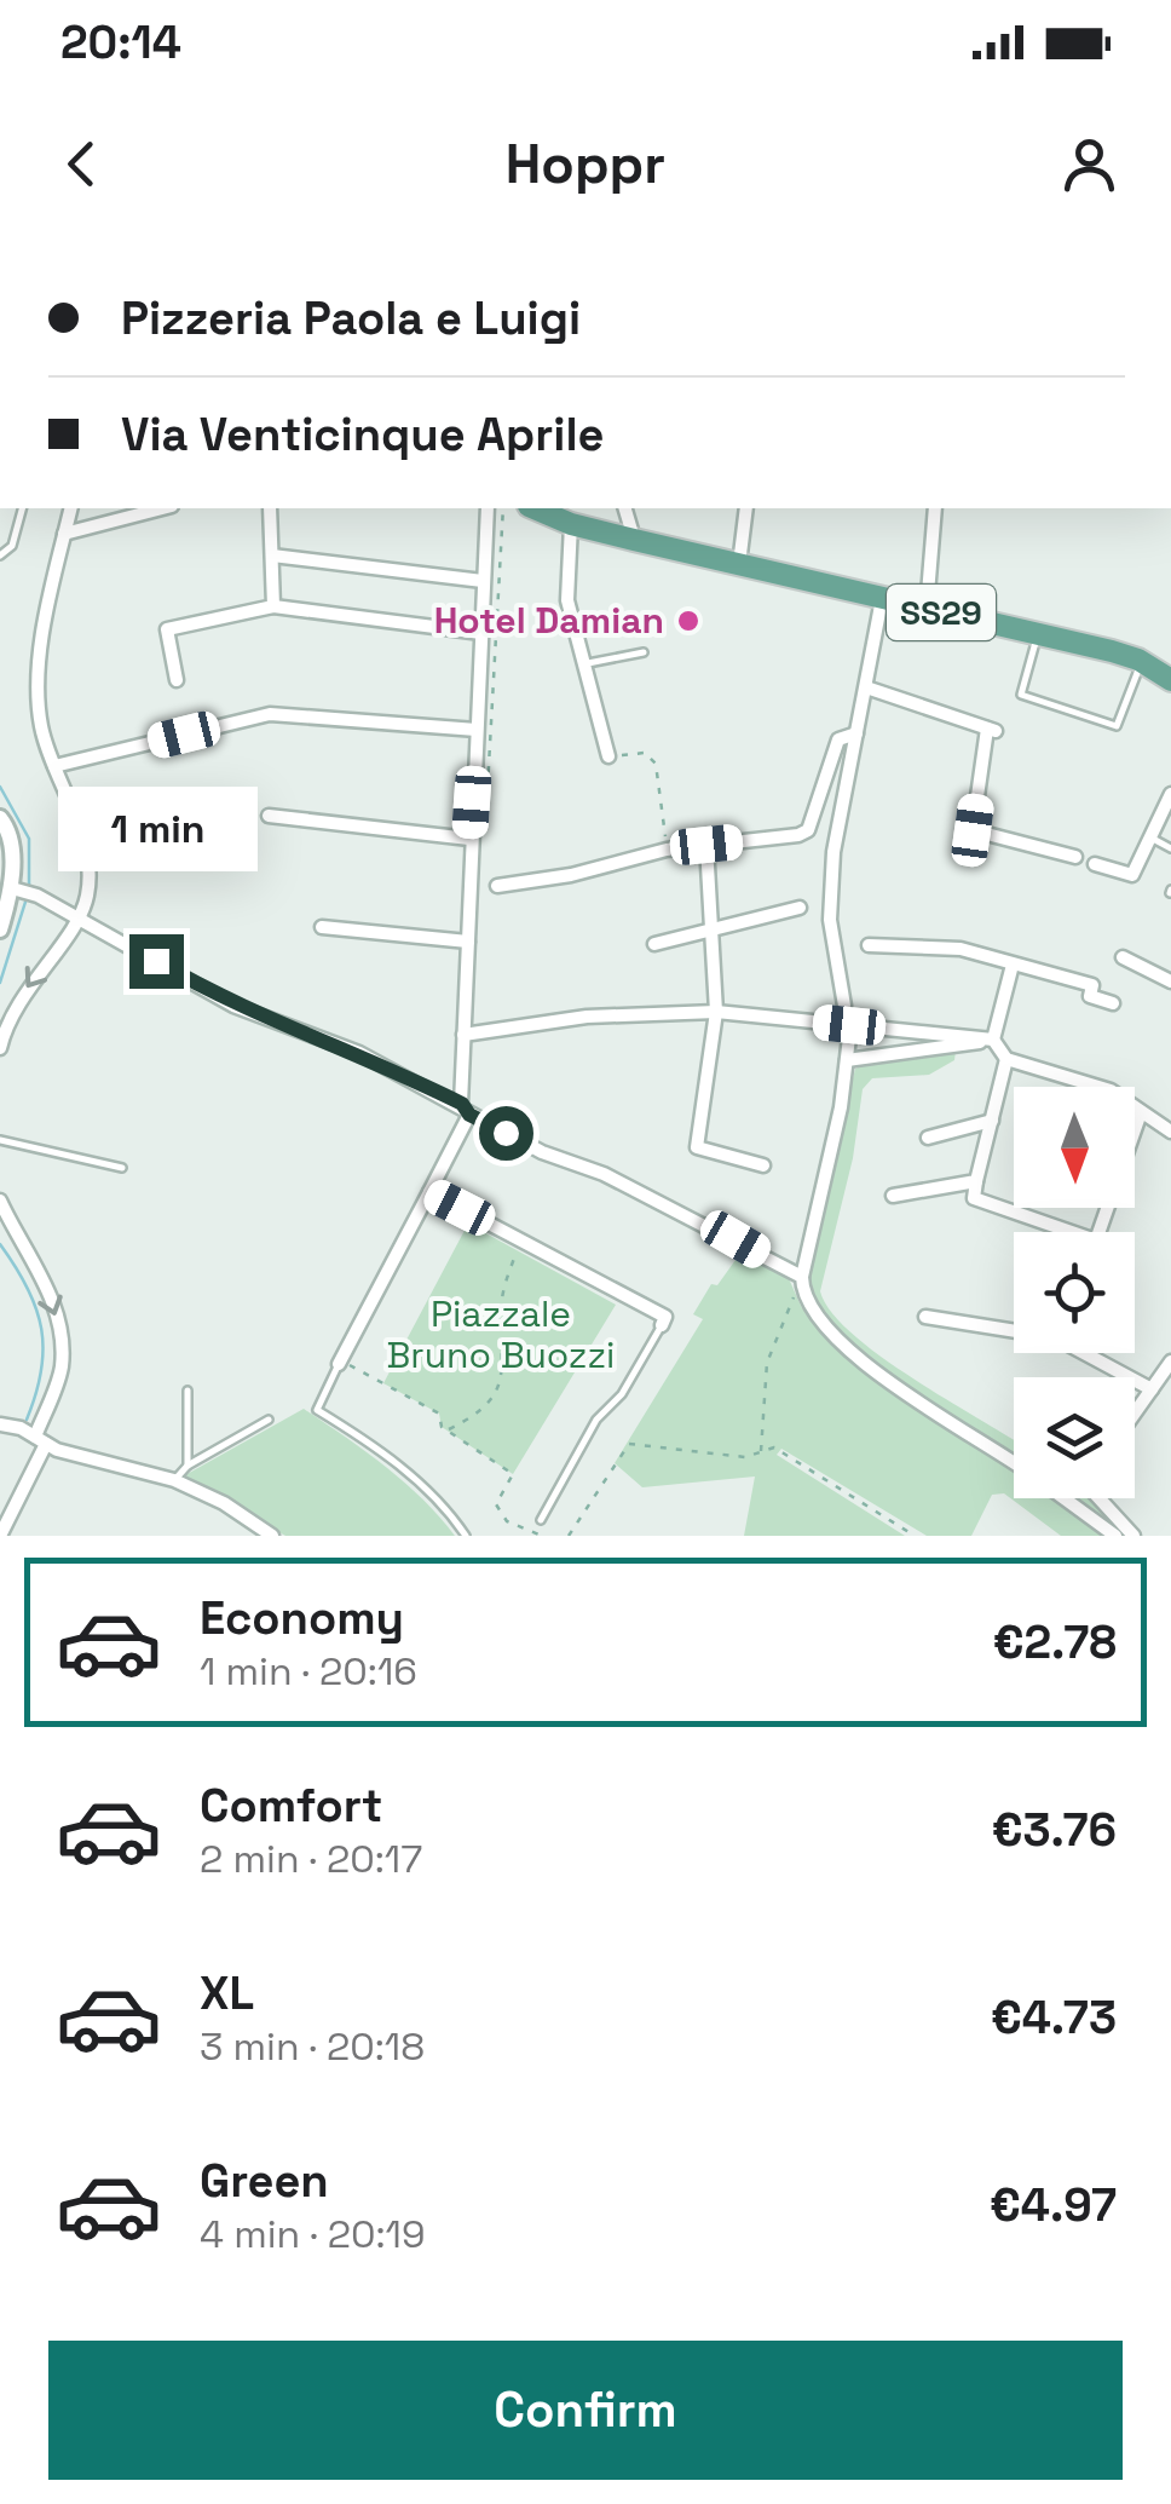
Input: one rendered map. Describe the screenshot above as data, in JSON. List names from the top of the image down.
{
  "streets": {
    "main road": ["SS29"]
  },
  "parks": ["Piazzale Bruno Buozzi"],
  "places": ["Hotel Damian"],
  "north": "bottom",
  "page": {
    "status": "20:14",
    "header": "Hoppr",
    "banner": ["Pizzeria Paola e Luigi", "Via Venticinque Aprile"],
    "bubble": "1 min",
    "list": [
      {
        "name": "Economy",
        "note": "1 min · 20:16",
        "value": "€2.78"
      },
      {
        "name": "Comfort",
        "note": "2 min · 20:17",
        "value": "€3.76"
      },
      {
        "name": "XL",
        "note": "3 min · 20:18",
        "value": "€4.73"
      },
      {
        "name": "Green",
        "note": "4 min · 20:19",
        "value": "€4.97"
      }
    ],
    "buttons": "Confirm"
  }
}
